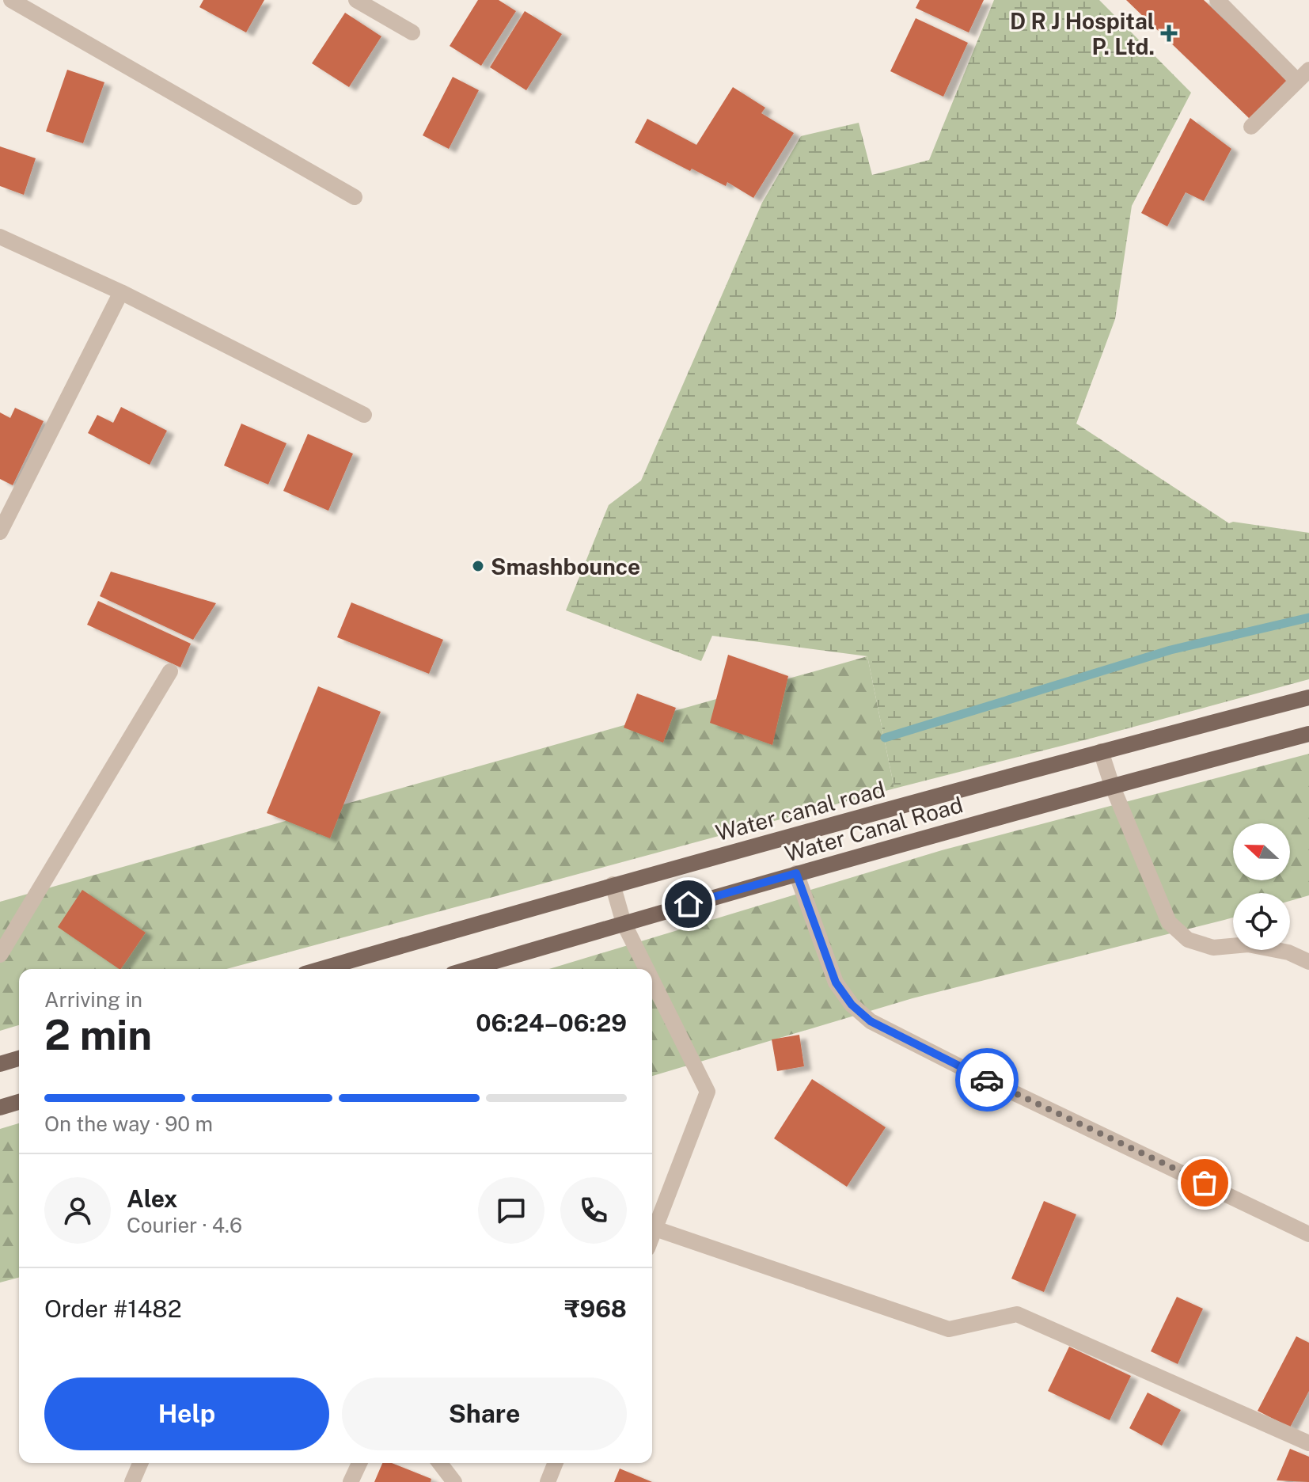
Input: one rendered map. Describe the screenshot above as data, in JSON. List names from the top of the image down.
{
  "streets": {
    "main road": ["Water canal road", "Water Canal Road"]
  },
  "places": {
    "health": ["D R J Hospital P. Ltd."],
    "other": ["Smashbounce"]
  },
  "north": "left",
  "page": {
    "heading": ["2 min", "Arriving in", "06:24–06:29"],
    "panel": [
      "Alex",
      "Courier · 4.6",
      "Order #1482",
      "₹968"
    ],
    "bar": "On the way · 90 m",
    "buttons": ["Help", "Share"]
  }
}
